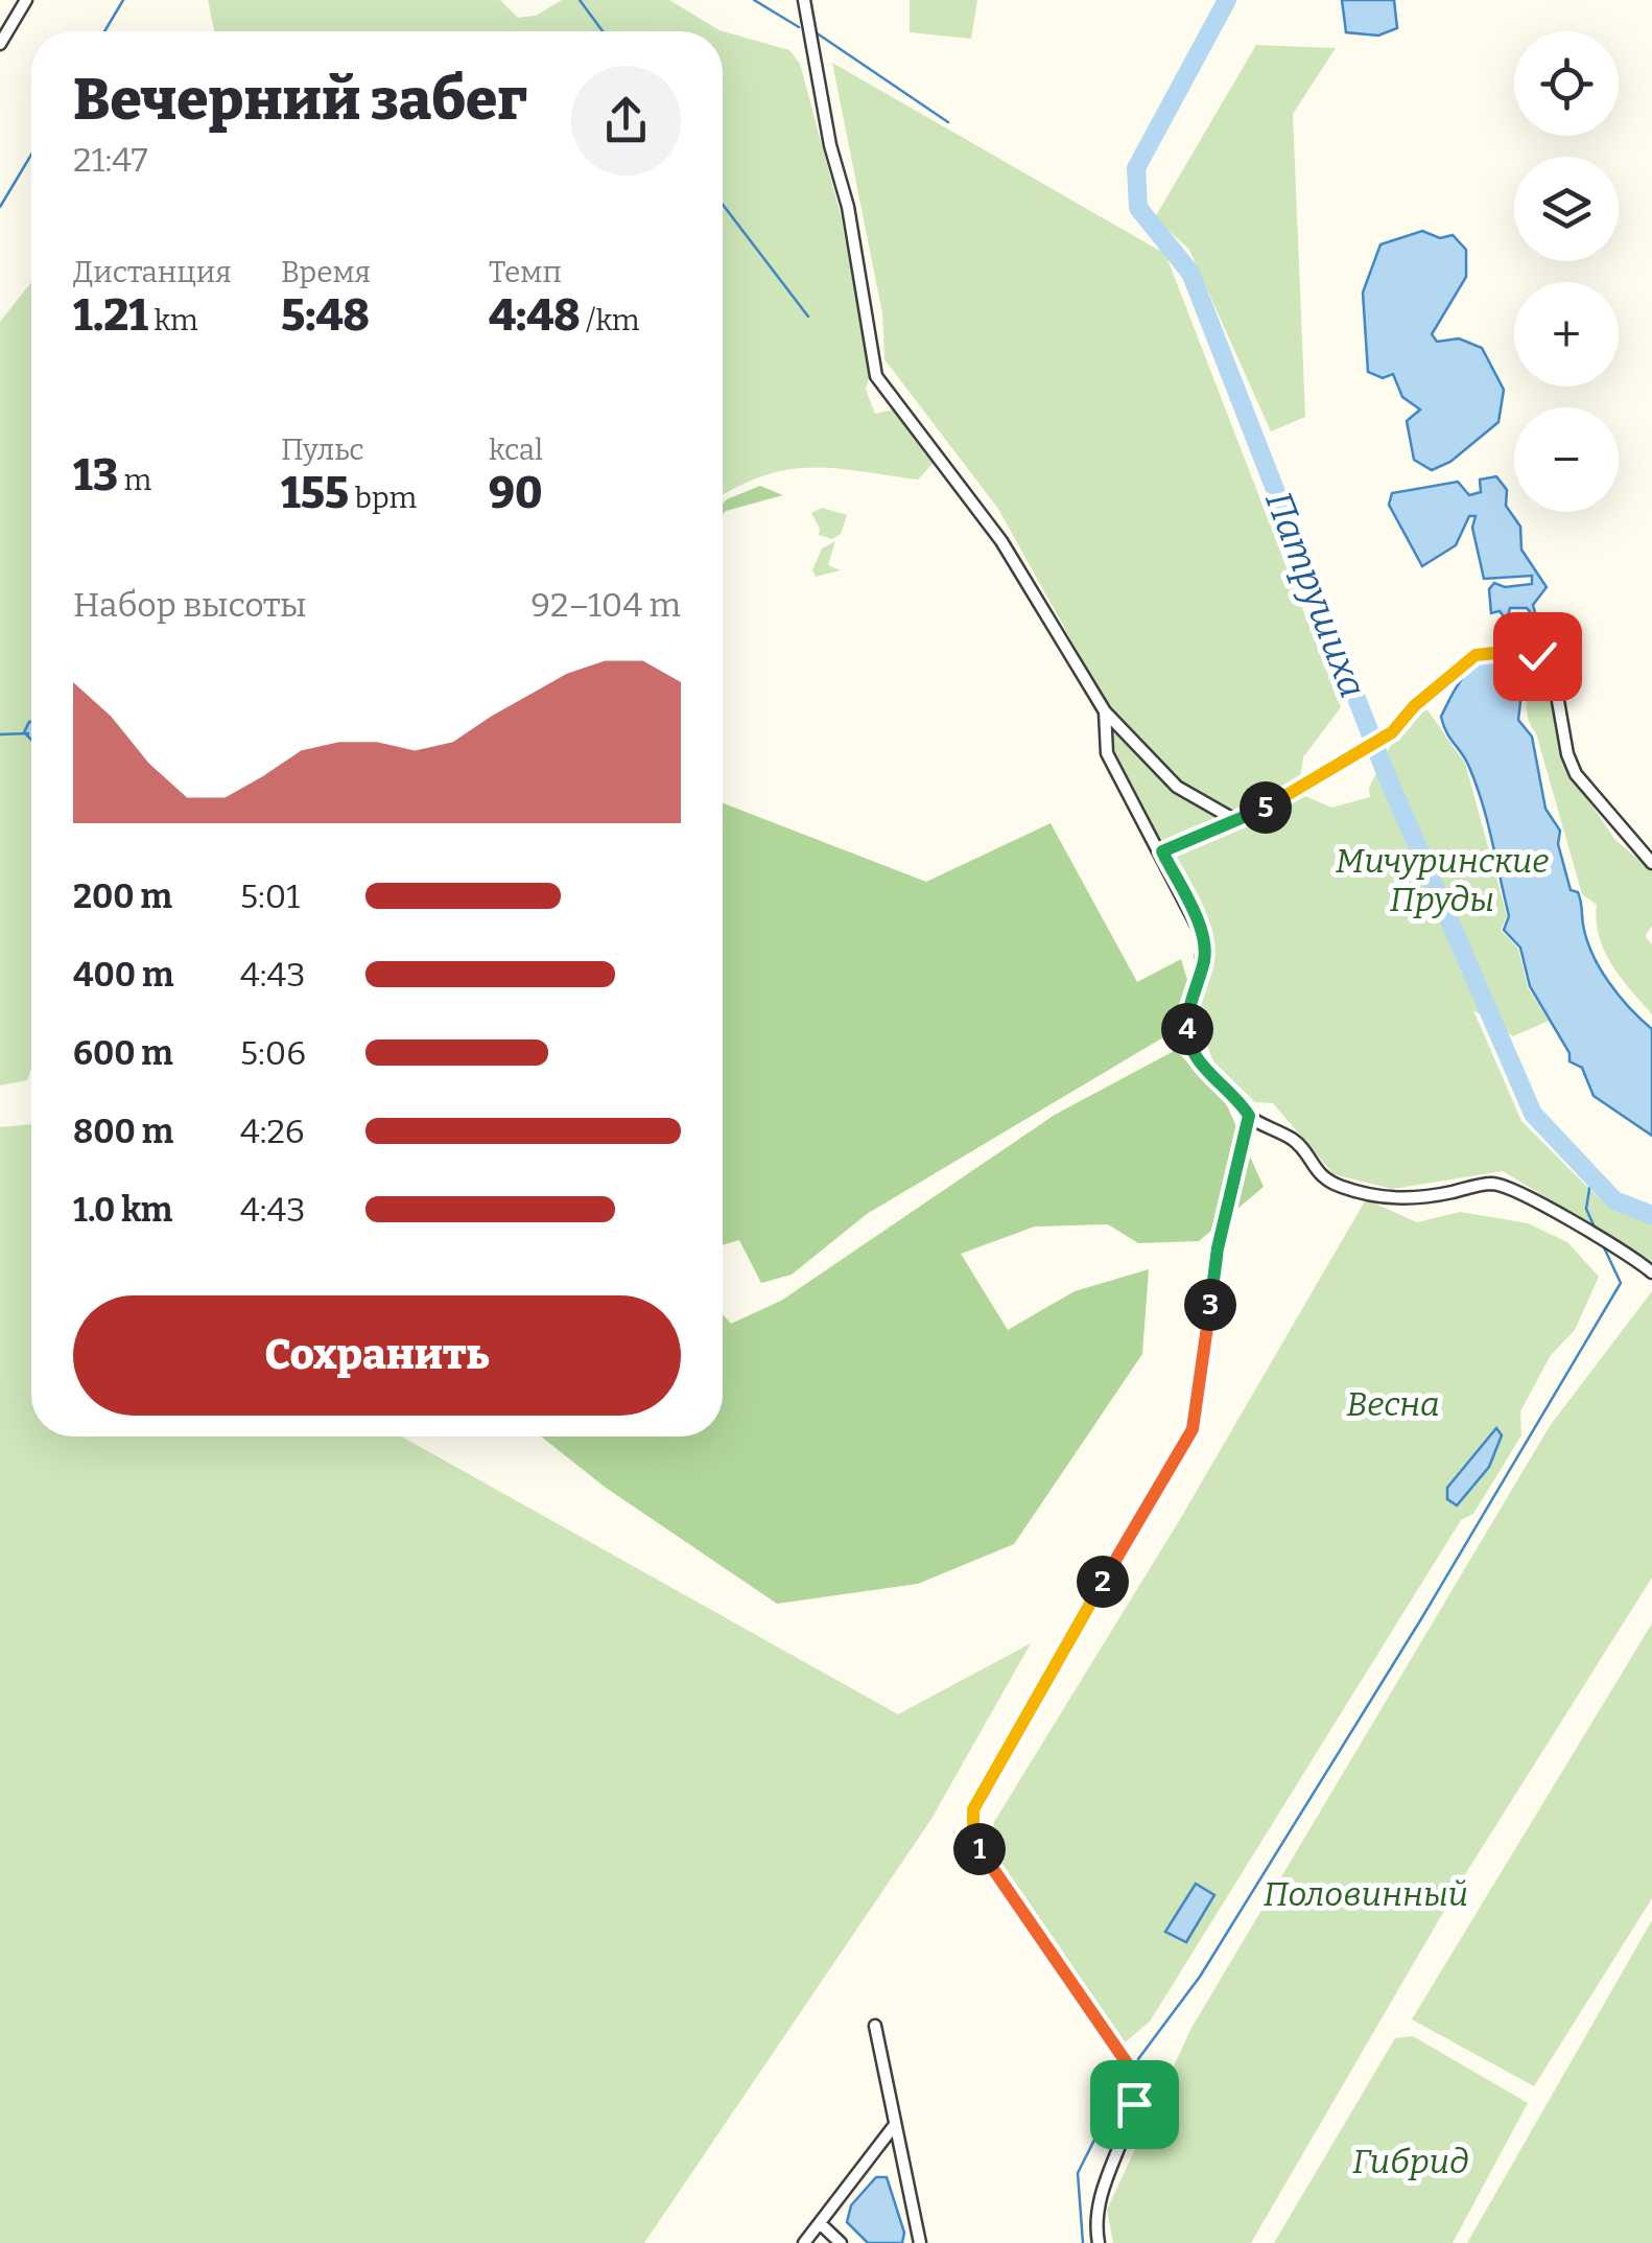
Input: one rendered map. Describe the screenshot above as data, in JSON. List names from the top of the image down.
{
  "water": ["Патрушиха"],
  "parks": [
    "Мичуринские Пруды",
    "Весна",
    "Половинный",
    "Гибрид"
  ],
  "page": {
    "map_buttons": ["+", "−"],
    "heading": ["Вечерний забег", "21:47"],
    "stats": [
      ["Дистанция", "1.21 km"],
      ["Время", "5:48"],
      ["Темп", "4:48 /km"],
      ["13 m"],
      ["Пульс", "155 bpm"],
      ["kcal", "90"]
    ],
    "chart": ["Набор высоты", "92–104 m"],
    "pins": [
      "5",
      "4",
      "3",
      "2",
      "1"
    ],
    "list": [
      {
        "name": "200 m",
        "note": "5:01"
      },
      {
        "name": "400 m",
        "note": "4:43"
      },
      {
        "name": "600 m",
        "note": "5:06"
      },
      {
        "name": "800 m",
        "note": "4:26"
      },
      {
        "name": "1.0 km",
        "note": "4:43"
      }
    ],
    "buttons": "Сохранить"
  }
}
